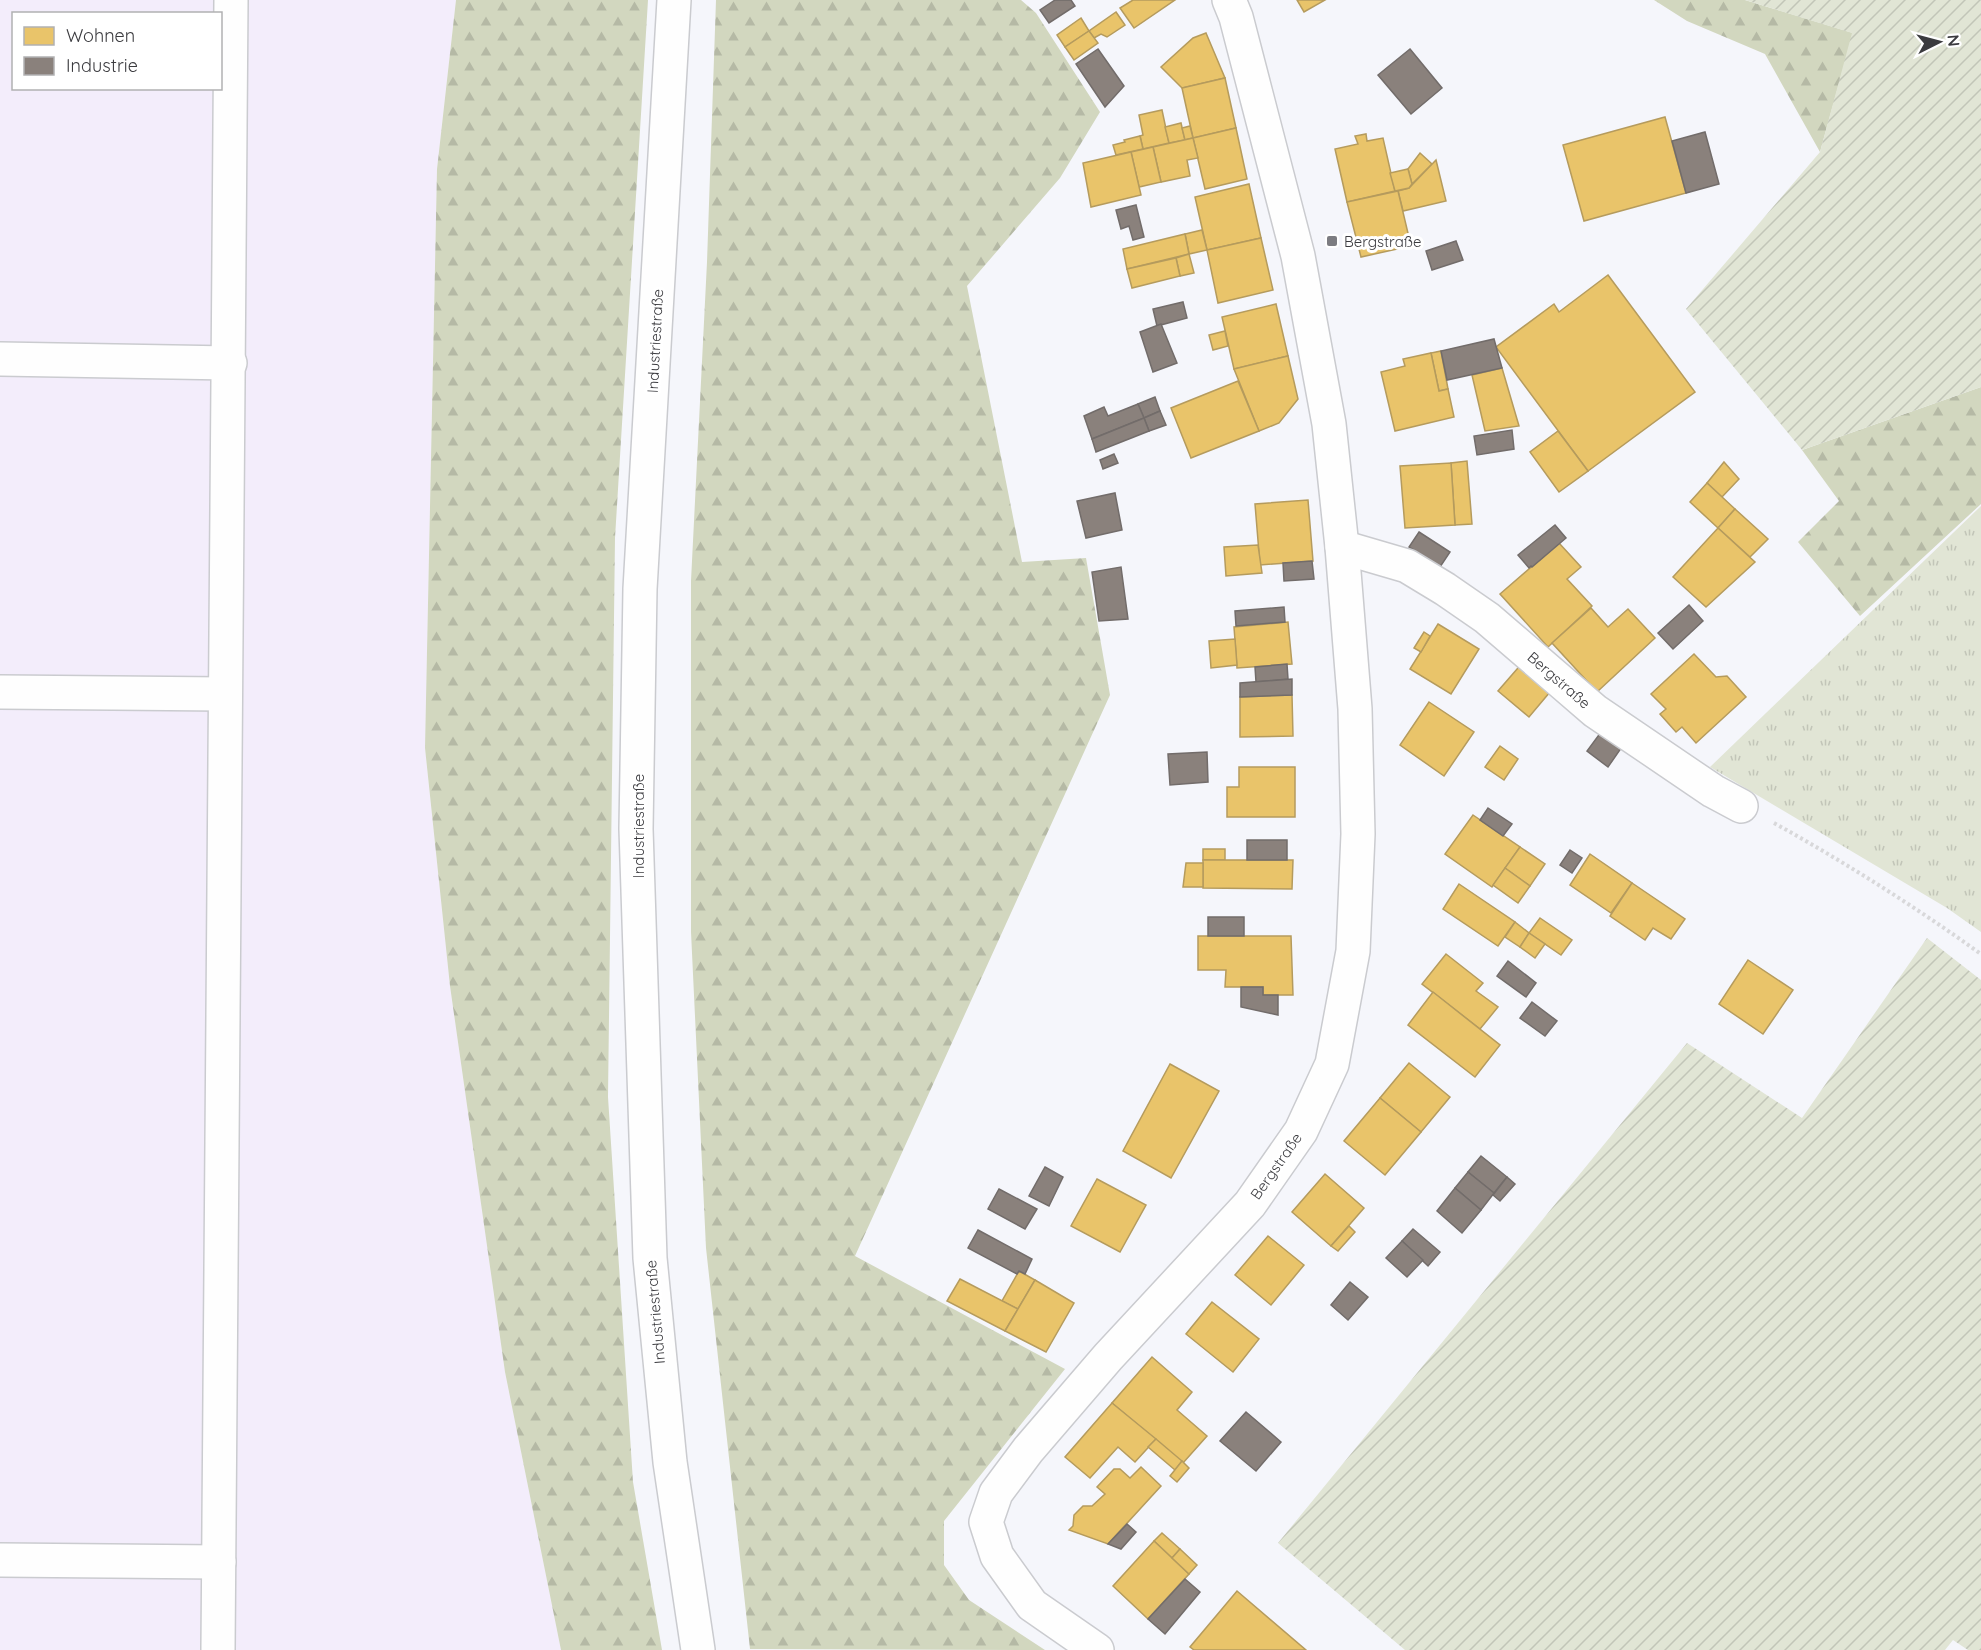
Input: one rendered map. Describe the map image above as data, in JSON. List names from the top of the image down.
{
  "streets": {
    "street": ["Industriestraße", "Bergstraße"]
  },
  "places": {
    "transit": ["Bergstraße"]
  },
  "legend": ["Wohnen", "Industrie"],
  "north": "right"
}
